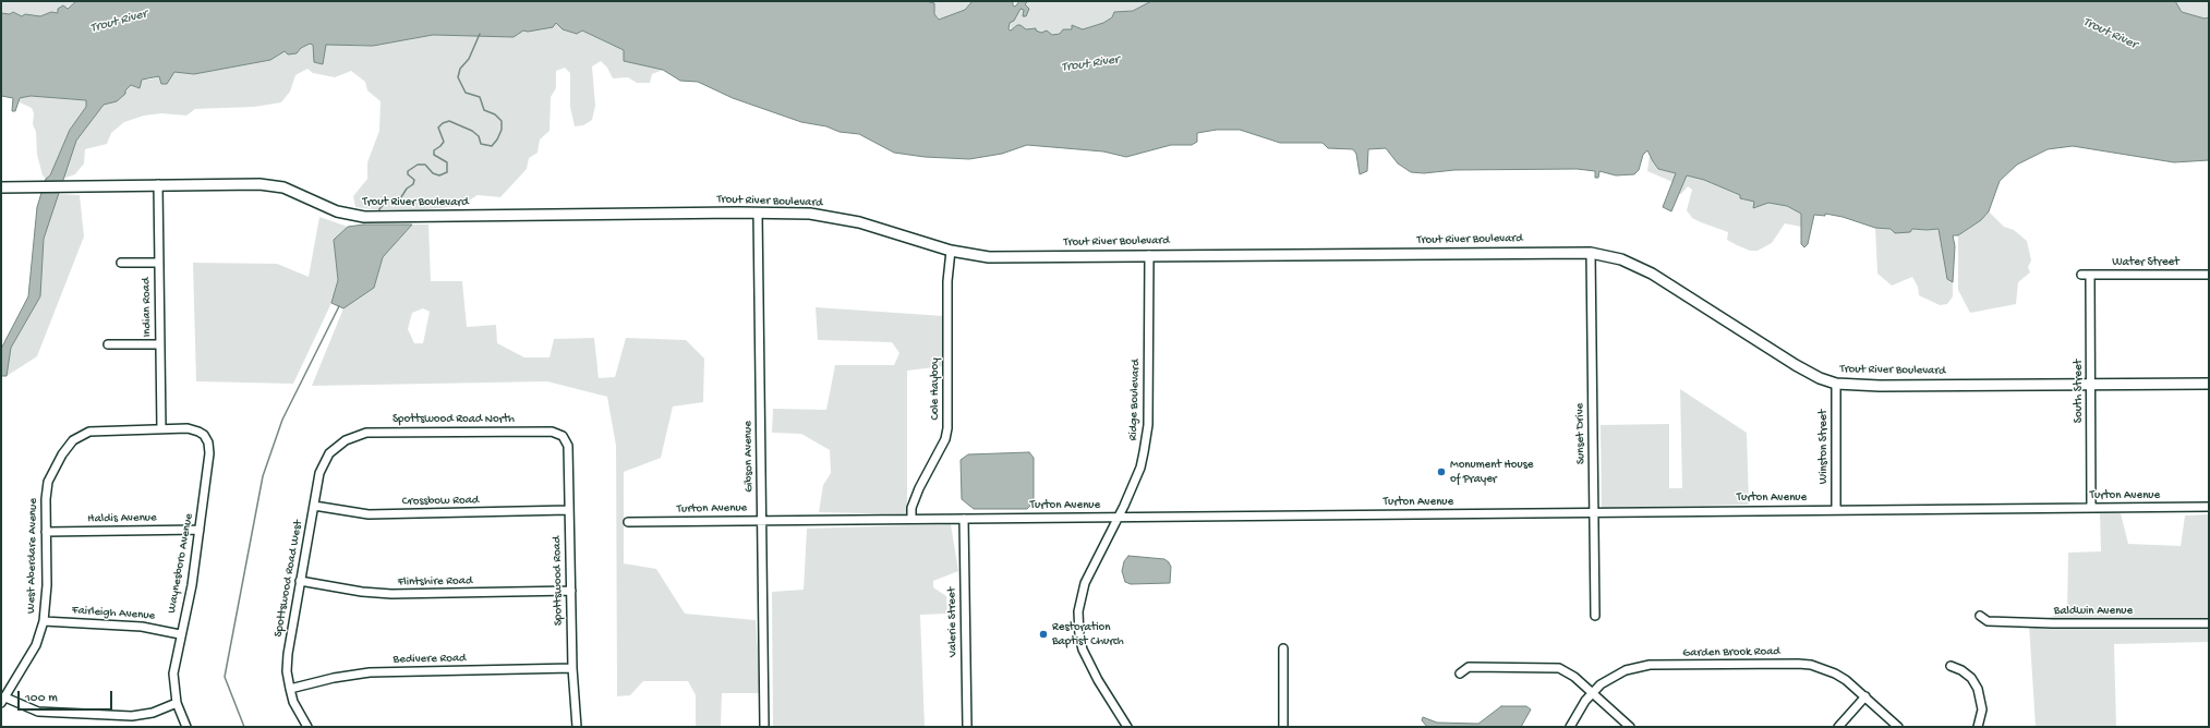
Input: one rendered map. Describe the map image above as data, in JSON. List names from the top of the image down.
{
  "streets": {
    "street": [
      "Trout River Boulevard",
      "Water Street",
      "Indian Road",
      "Cole Hayboy",
      "South Street",
      "Ridge Boulevard",
      "Spottswood Road North",
      "Sunset Drive",
      "Winston Street",
      "Gibson Avenue",
      "Turton Avenue",
      "Crossbow Road",
      "Haldis Avenue",
      "West Aberdare Avenue",
      "Waynesboro Avenue",
      "Spottswood Road West",
      "Spottswood Road",
      "Flintshire Road",
      "Baldwin Avenue",
      "Fairleigh Avenue",
      "Valerie Street",
      "Garden Brook Road",
      "Bedivere Road"
    ]
  },
  "crossings": [
    ["Trout River Boulevard", "Indian Road"],
    ["Trout River Boulevard", "Cole Hayboy"],
    ["Trout River Boulevard", "South Street"],
    ["Trout River Boulevard", "Ridge Boulevard"],
    ["Trout River Boulevard", "Sunset Drive"],
    ["Trout River Boulevard", "Winston Street"],
    ["Trout River Boulevard", "Gibson Avenue"],
    ["Water Street", "South Street"],
    ["Indian Road", "West Aberdare Avenue"],
    ["Indian Road", "Waynesboro Avenue"],
    ["Cole Hayboy", "Turton Avenue"],
    ["South Street", "Turton Avenue"],
    ["Ridge Boulevard", "Turton Avenue"],
    ["Spottswood Road North", "Spottswood Road West"],
    ["Spottswood Road North", "Spottswood Road"],
    ["Sunset Drive", "Turton Avenue"],
    ["Winston Street", "Turton Avenue"],
    ["Gibson Avenue", "Turton Avenue"],
    ["Turton Avenue", "Valerie Street"],
    ["Crossbow Road", "Spottswood Road West"],
    ["Crossbow Road", "Spottswood Road"],
    ["Haldis Avenue", "West Aberdare Avenue"],
    ["Haldis Avenue", "Waynesboro Avenue"],
    ["West Aberdare Avenue", "Waynesboro Avenue"],
    ["West Aberdare Avenue", "Fairleigh Avenue"],
    ["Waynesboro Avenue", "Fairleigh Avenue"],
    ["Spottswood Road West", "Flintshire Road"],
    ["Spottswood Road West", "Bedivere Road"],
    ["Spottswood Road", "Flintshire Road"],
    ["Spottswood Road", "Bedivere Road"]
  ],
  "water": ["Trout River"],
  "places": ["Monument House of Prayer", "Restoration Baptist Church"],
  "scale_bar": "100 m"
}
